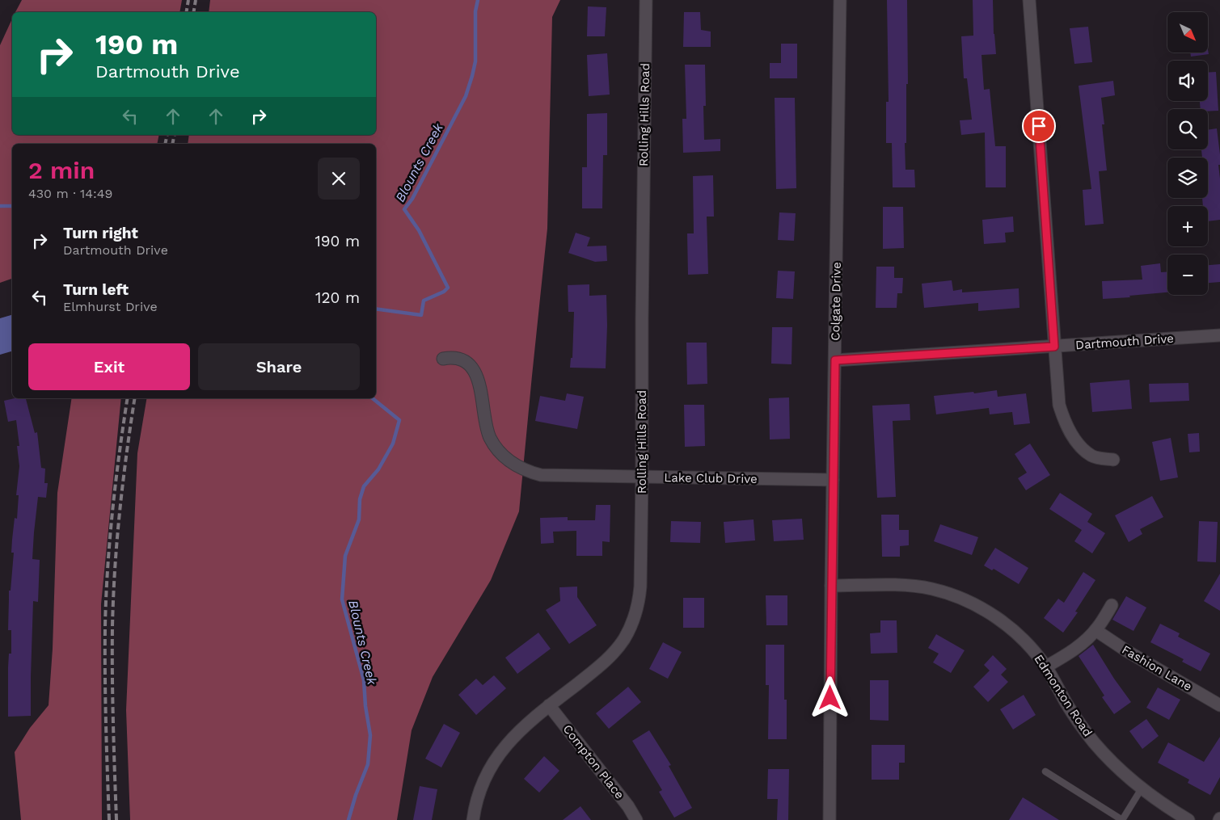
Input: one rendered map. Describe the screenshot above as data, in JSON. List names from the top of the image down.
{
  "streets": {
    "street": [
      "Rolling Hills Road",
      "Colgate Drive",
      "Dartmouth Drive",
      "Lake Club Drive",
      "Fashion Lane",
      "Edmonton Road",
      "Compton Place"
    ]
  },
  "crossings": [
    ["Rolling Hills Road", "Lake Club Drive"],
    ["Rolling Hills Road", "Compton Place"],
    ["Colgate Drive", "Dartmouth Drive"],
    ["Colgate Drive", "Lake Club Drive"],
    ["Colgate Drive", "Edmonton Road"]
  ],
  "water": ["Blounts Creek"],
  "north": "bottom right",
  "page": {
    "map_buttons": ["+", "−"],
    "turn": ["190 m", "Dartmouth Drive"],
    "heading": ["2 min", "430 m · 14:49"],
    "list": [
      {
        "name": "Turn right",
        "note": "Dartmouth Drive",
        "value": "190 m"
      },
      {
        "name": "Turn left",
        "note": "Elmhurst Drive",
        "value": "120 m"
      }
    ],
    "buttons": ["Exit", "Share"]
  }
}
